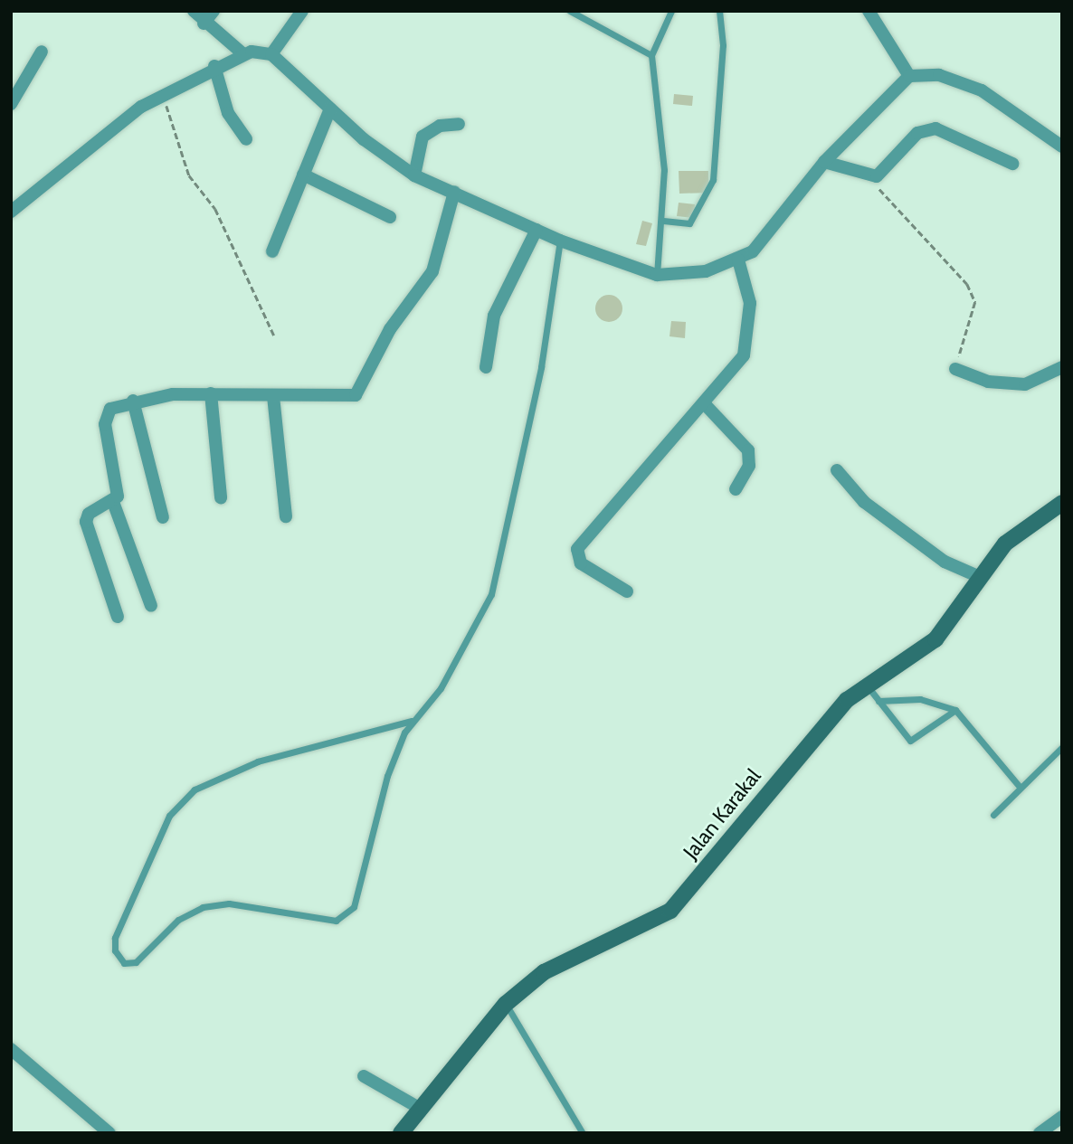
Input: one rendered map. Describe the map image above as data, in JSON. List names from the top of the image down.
{
  "streets": {
    "main road": ["Jalan Karakal"]
  }
}
